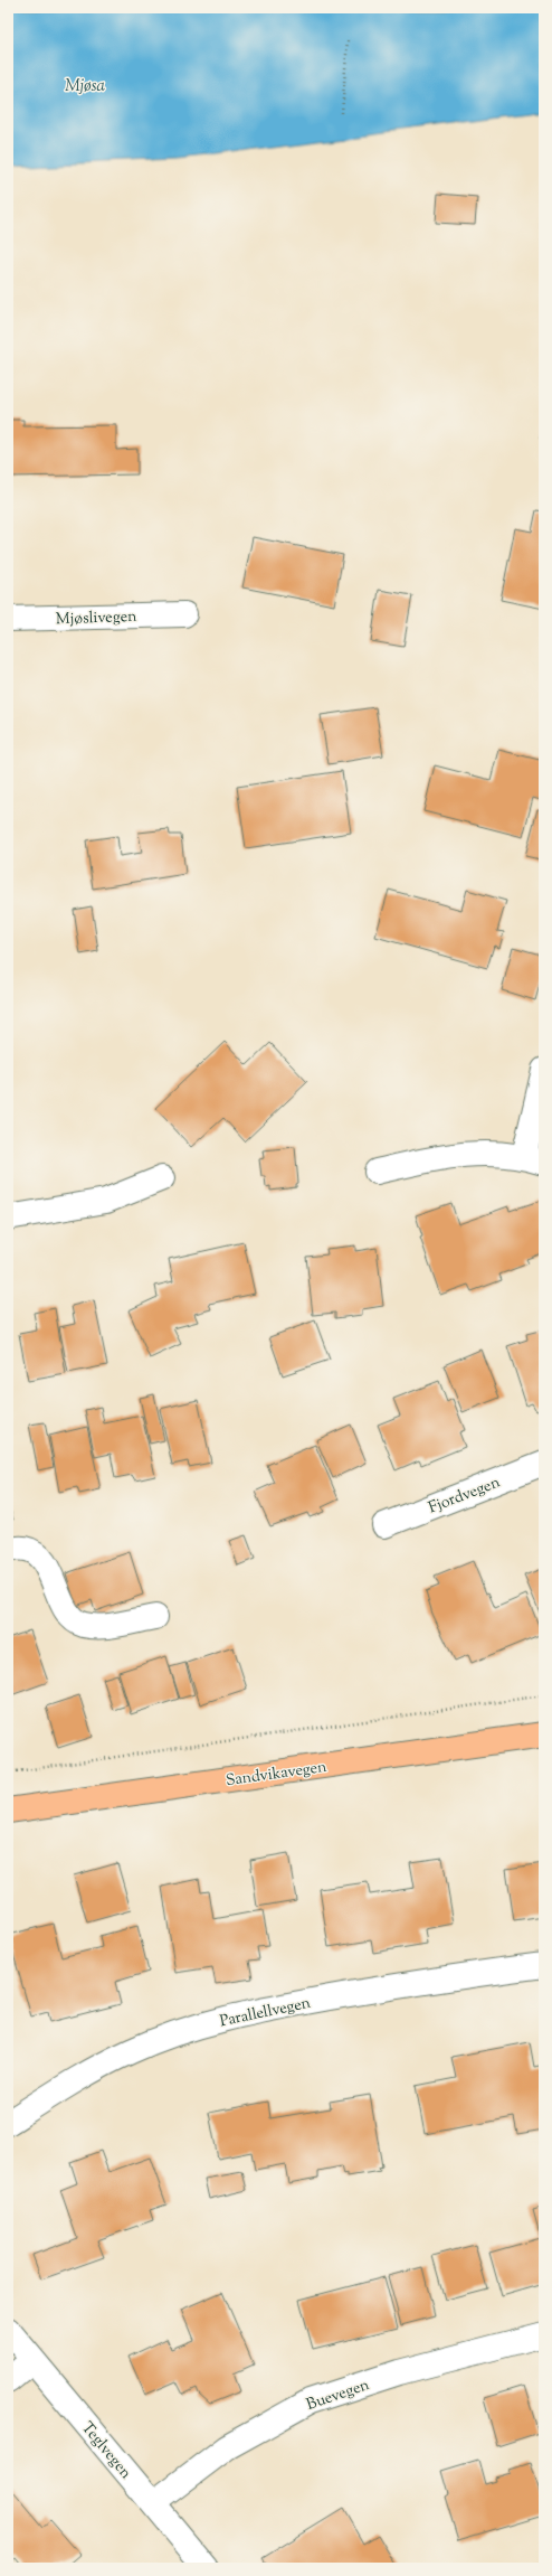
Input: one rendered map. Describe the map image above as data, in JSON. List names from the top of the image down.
{
  "streets": {
    "main road": ["Sandvikavegen"],
    "street": [
      "Mjøslivegen",
      "Fjordvegen",
      "Parallellvegen",
      "Buevegen",
      "Teglvegen"
    ]
  },
  "crossings": [
    ["Buevegen", "Teglvegen"]
  ],
  "water": ["Mjøsa"]
}
